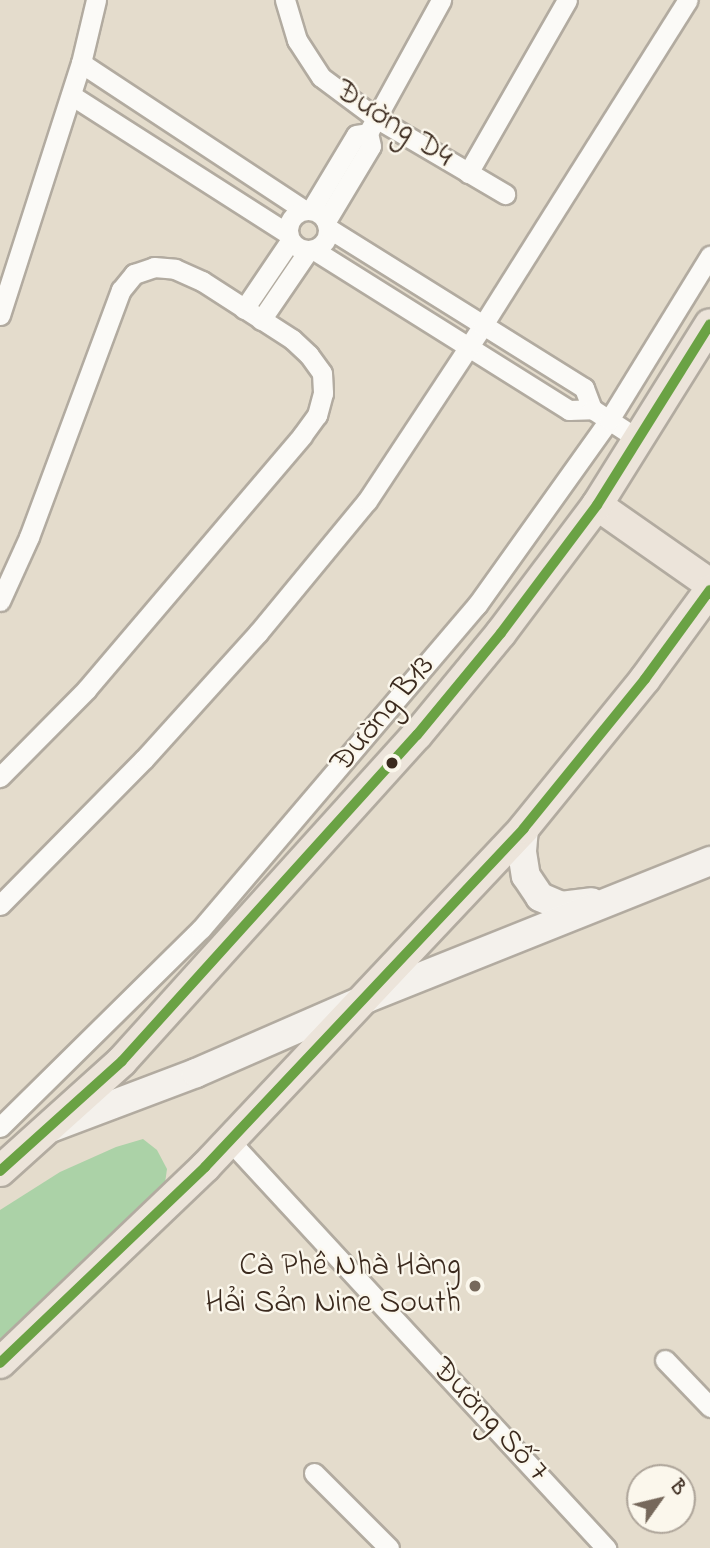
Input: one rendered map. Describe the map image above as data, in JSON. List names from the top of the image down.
{
  "streets": {
    "street": ["Đường D4", "Đường B13", "Đường Số 7"]
  },
  "places": ["Cà Phê Nhà Hàng Hải Sản Nine South"],
  "north": "top right"
}
